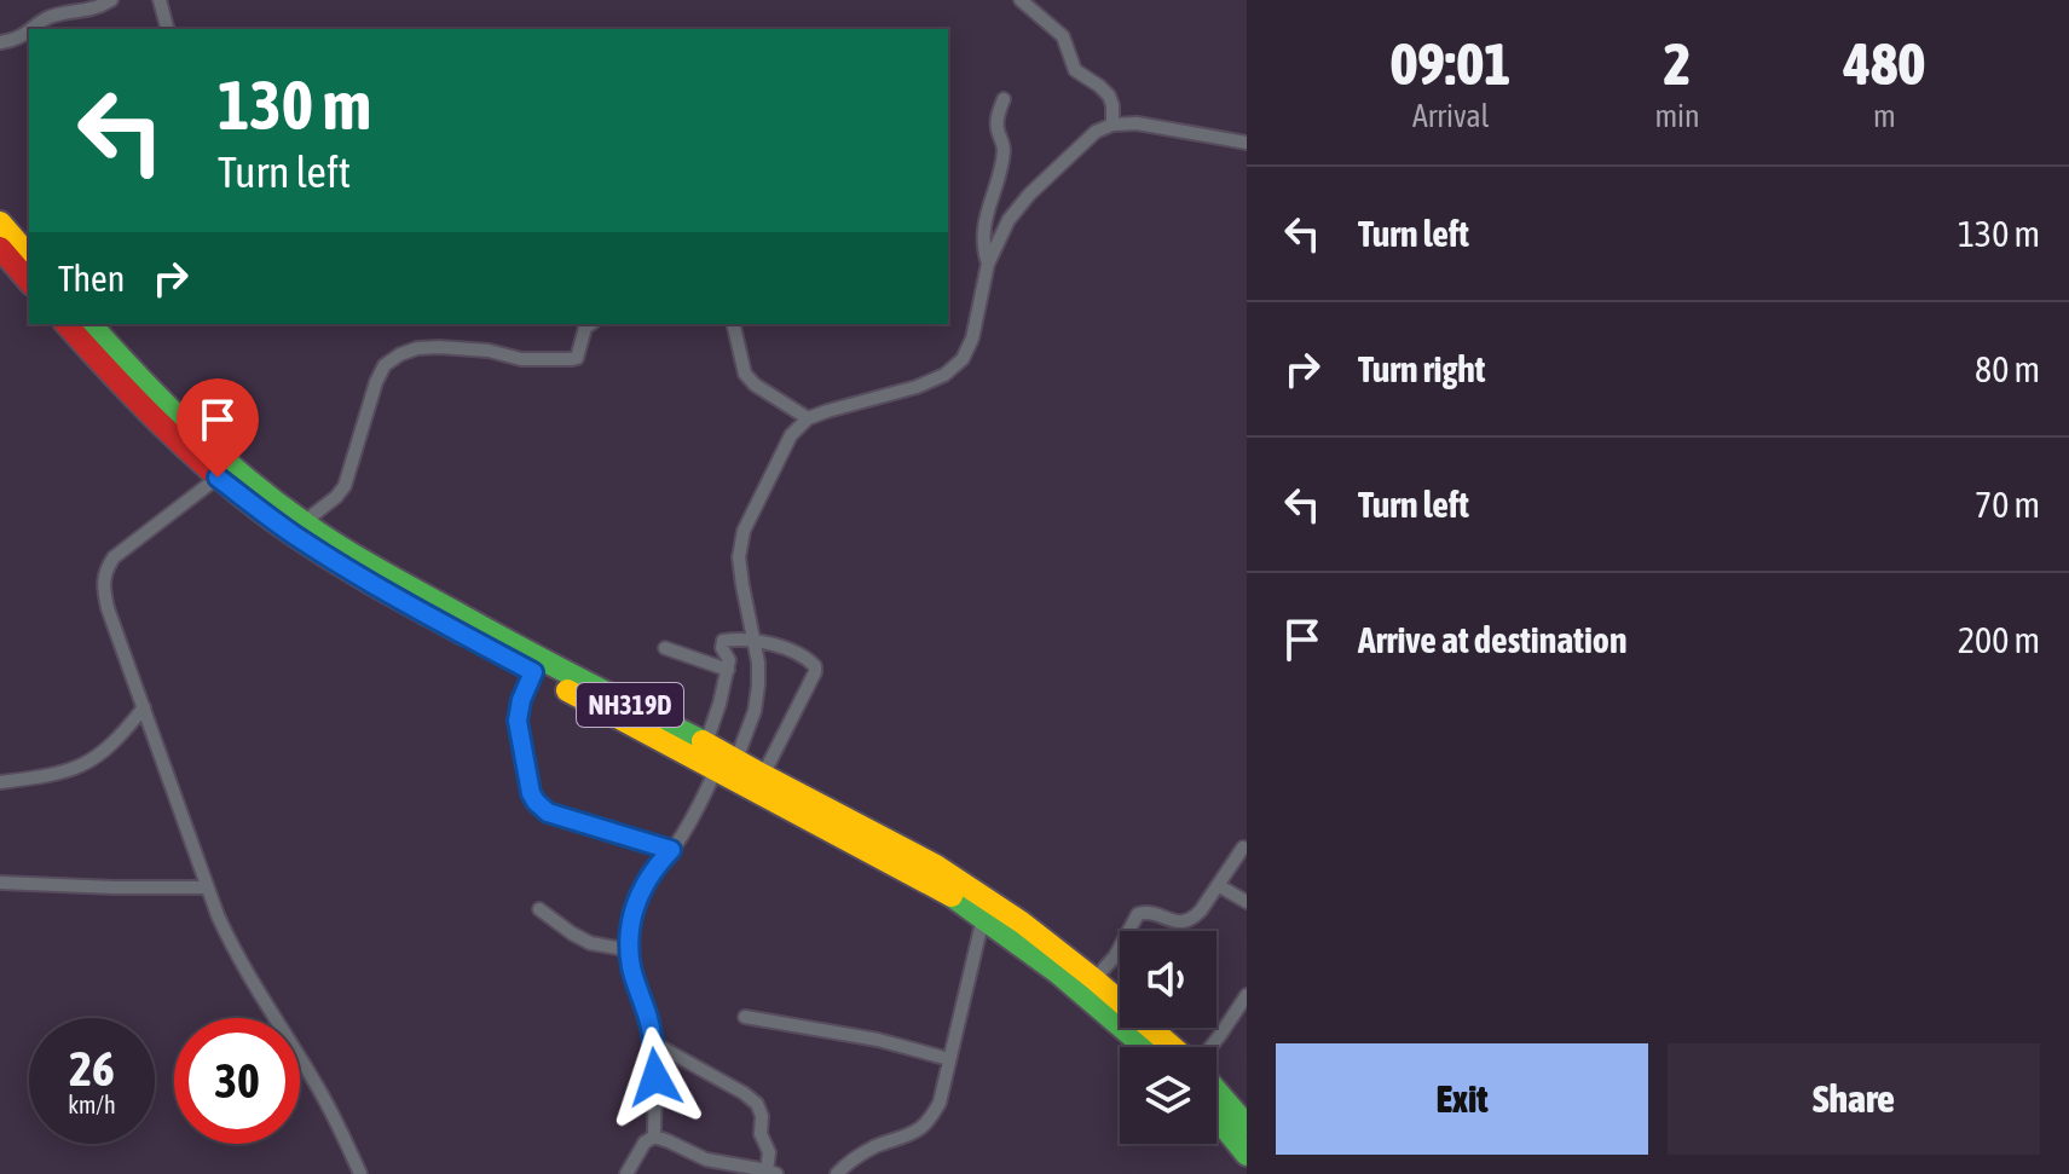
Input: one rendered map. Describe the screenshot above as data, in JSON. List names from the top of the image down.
{
  "streets": {
    "highway": ["NH319D"]
  },
  "page": {
    "eta": [
      "09:01",
      "Arrival",
      "2",
      "min",
      "480",
      "m"
    ],
    "turn": ["130 m", "Turn left"],
    "list": [
      {
        "name": "Turn left",
        "value": "130 m"
      },
      {
        "name": "Turn right",
        "value": "80 m"
      },
      {
        "name": "Turn left",
        "value": "70 m"
      },
      {
        "name": "Arrive at destination",
        "value": "200 m"
      }
    ],
    "then": "Then",
    "speed": "26 km/h",
    "limit": "30",
    "buttons": ["Exit", "Share"]
  }
}
